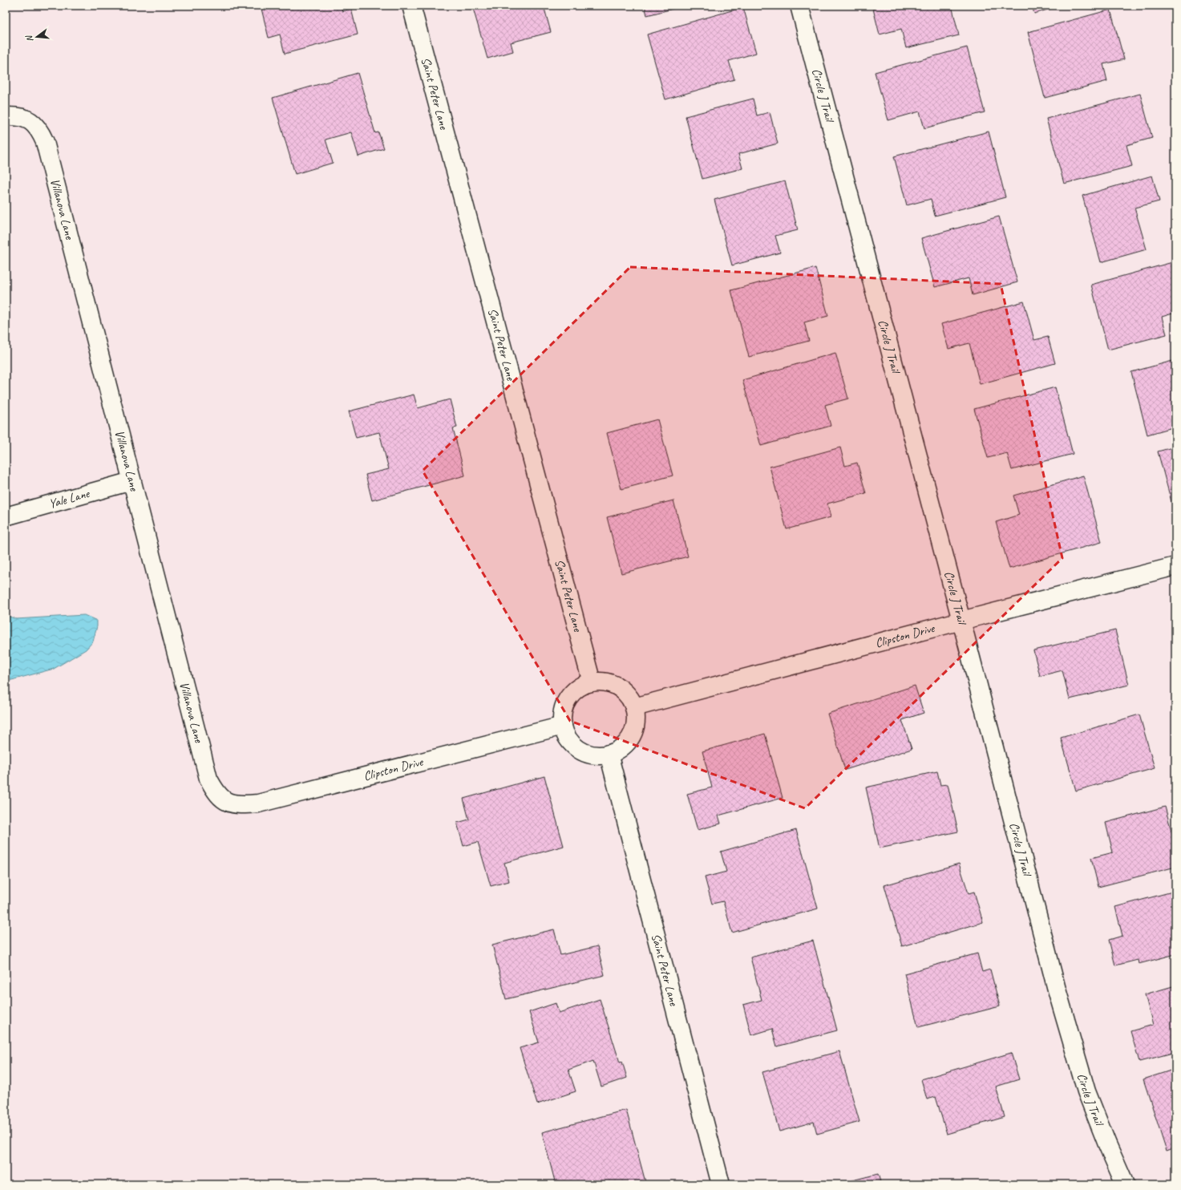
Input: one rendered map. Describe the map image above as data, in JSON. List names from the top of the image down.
{
  "streets": {
    "street": [
      "Saint Peter Lane",
      "Circle J Trail",
      "Villanova Lane",
      "Yale Lane",
      "Clipston Drive"
    ]
  },
  "crossings": [
    ["Saint Peter Lane", "Clipston Drive"],
    ["Circle J Trail", "Clipston Drive"],
    ["Villanova Lane", "Yale Lane"],
    ["Villanova Lane", "Clipston Drive"]
  ],
  "north": "left"
}
